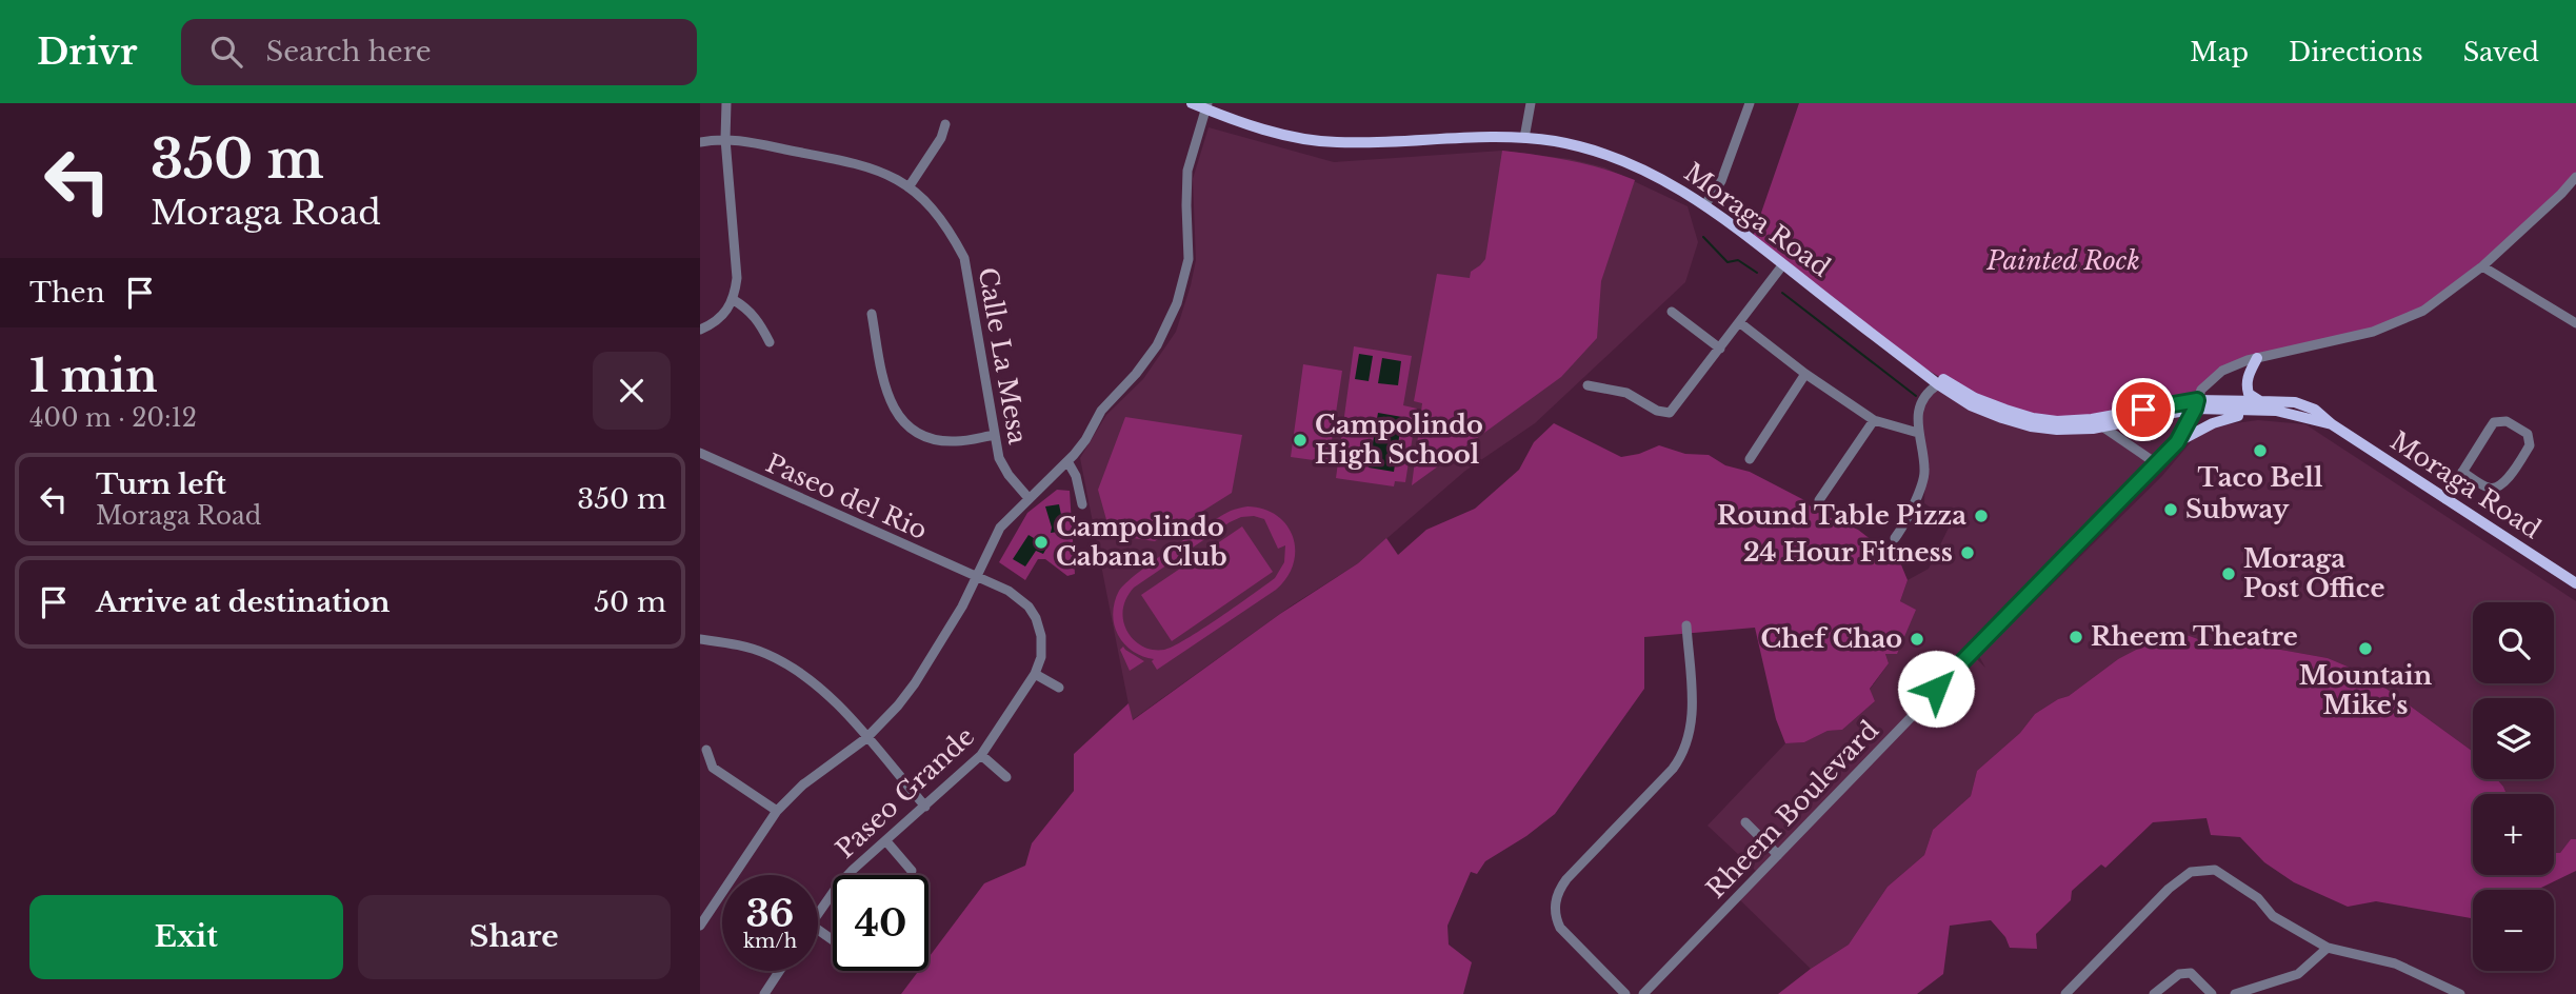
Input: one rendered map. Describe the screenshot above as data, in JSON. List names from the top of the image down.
{
  "streets": {
    "main road": ["Moraga Road"],
    "street": [
      "Calle La Mesa",
      "Paseo del Rio",
      "Paseo Grande",
      "Rheem Boulevard"
    ]
  },
  "crossings": [
    ["Moraga Road", "Rheem Boulevard"],
    ["Paseo del Rio", "Paseo Grande"]
  ],
  "parks": ["Painted Rock"],
  "places": [
    "Campolindo High School",
    "Taco Bell",
    "Subway",
    "Round Table Pizza",
    "Campolindo Cabana Club",
    "24 Hour Fitness",
    "Moraga Post Office",
    "Rheem Theatre",
    "Chef Chao",
    "Mountain Mike's"
  ],
  "page": {
    "header": "Drivr",
    "search": "Search here",
    "nav": ["Map", "Directions", "Saved"],
    "turn": ["350 m", "Moraga Road"],
    "then": "Then",
    "heading": ["1 min", "400 m · 20:12"],
    "list": [
      {
        "name": "Turn left",
        "note": "Moraga Road",
        "value": "350 m"
      },
      {
        "name": "Arrive at destination",
        "value": "50 m"
      }
    ],
    "map_buttons": ["+", "−"],
    "speed": "36 km/h",
    "limit": "40",
    "buttons": ["Exit", "Share"]
  }
}
